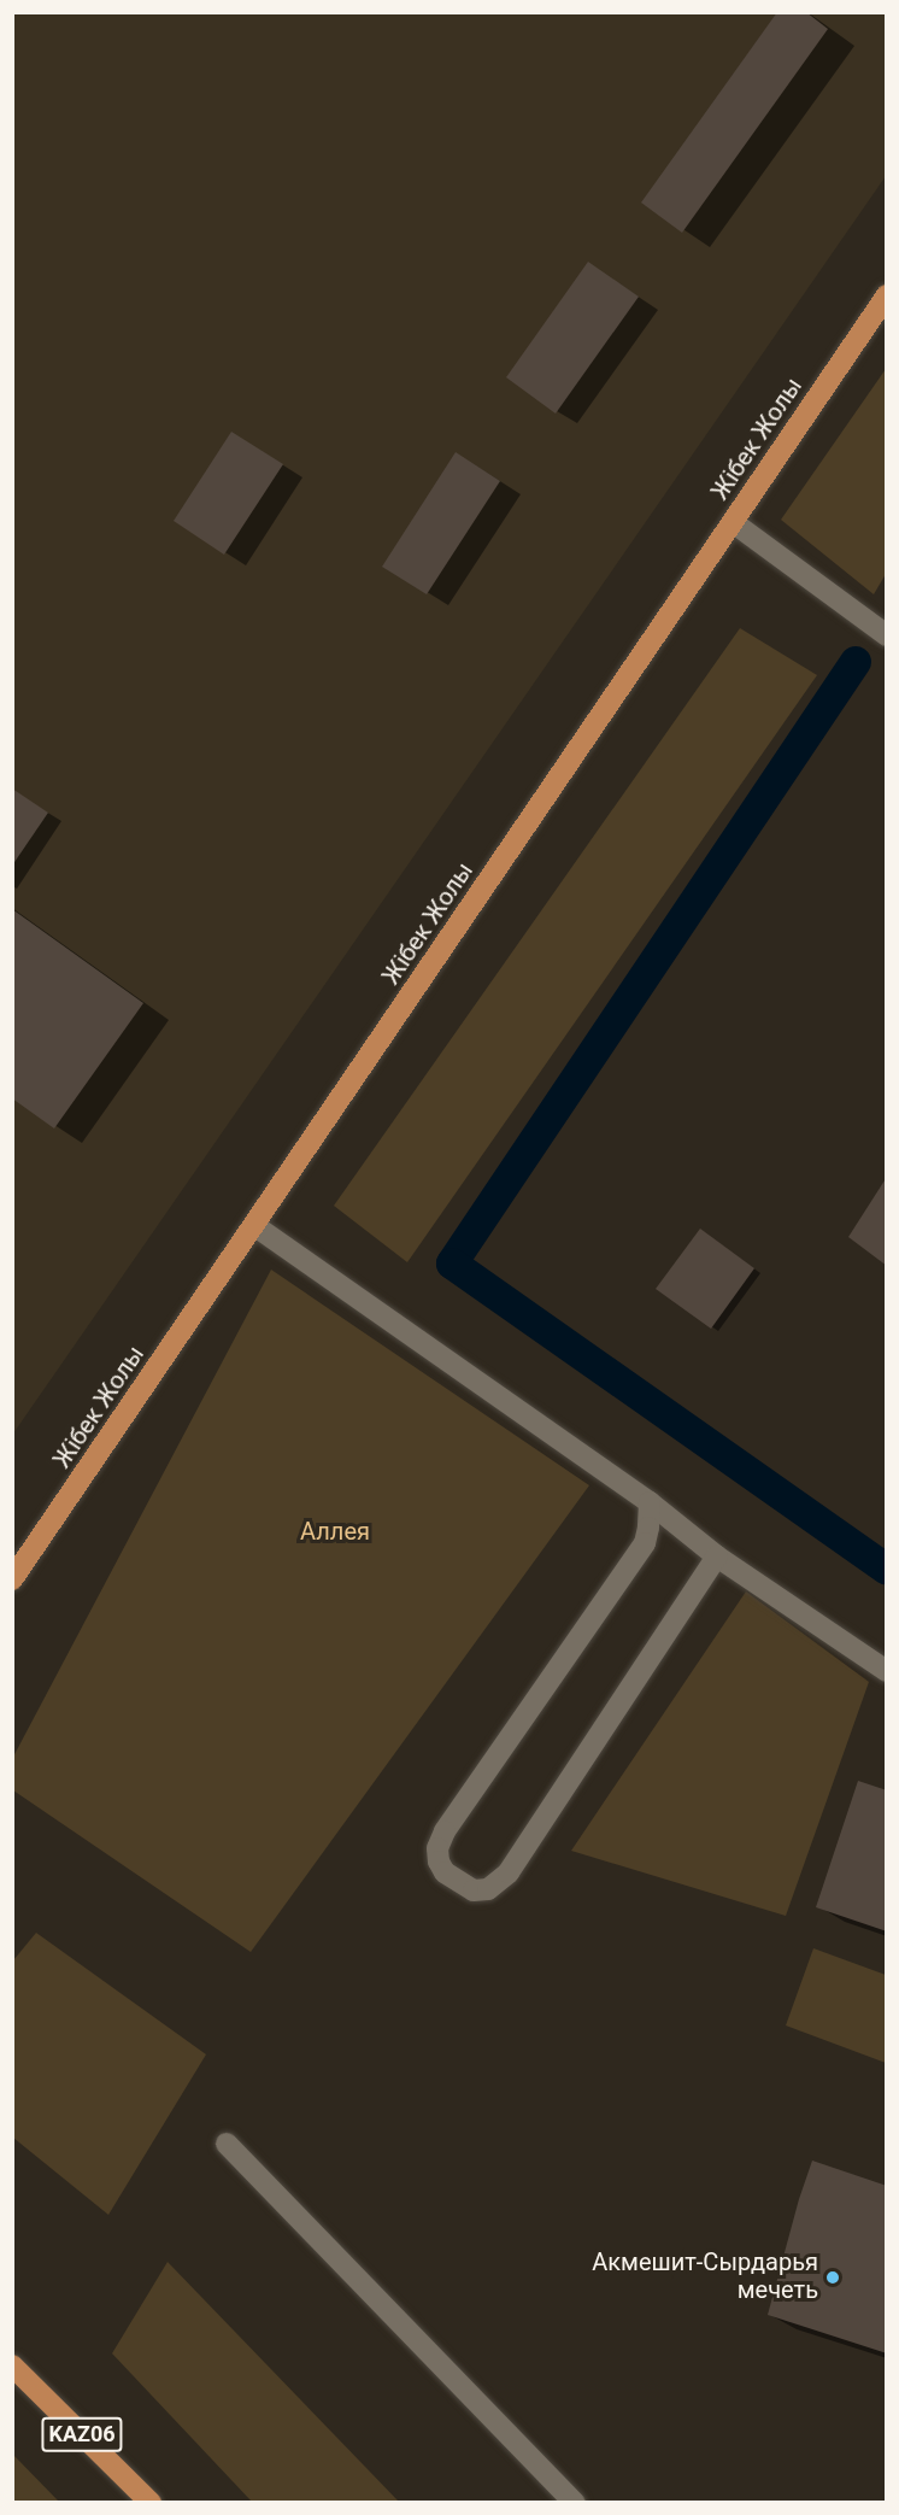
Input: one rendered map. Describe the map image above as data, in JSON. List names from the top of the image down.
{
  "streets": {
    "main road": ["Жібек Жолы", "KAZ06"]
  },
  "parks": ["Аллея"],
  "places": ["Акмешит-Сырдарья мечеть"]
}
